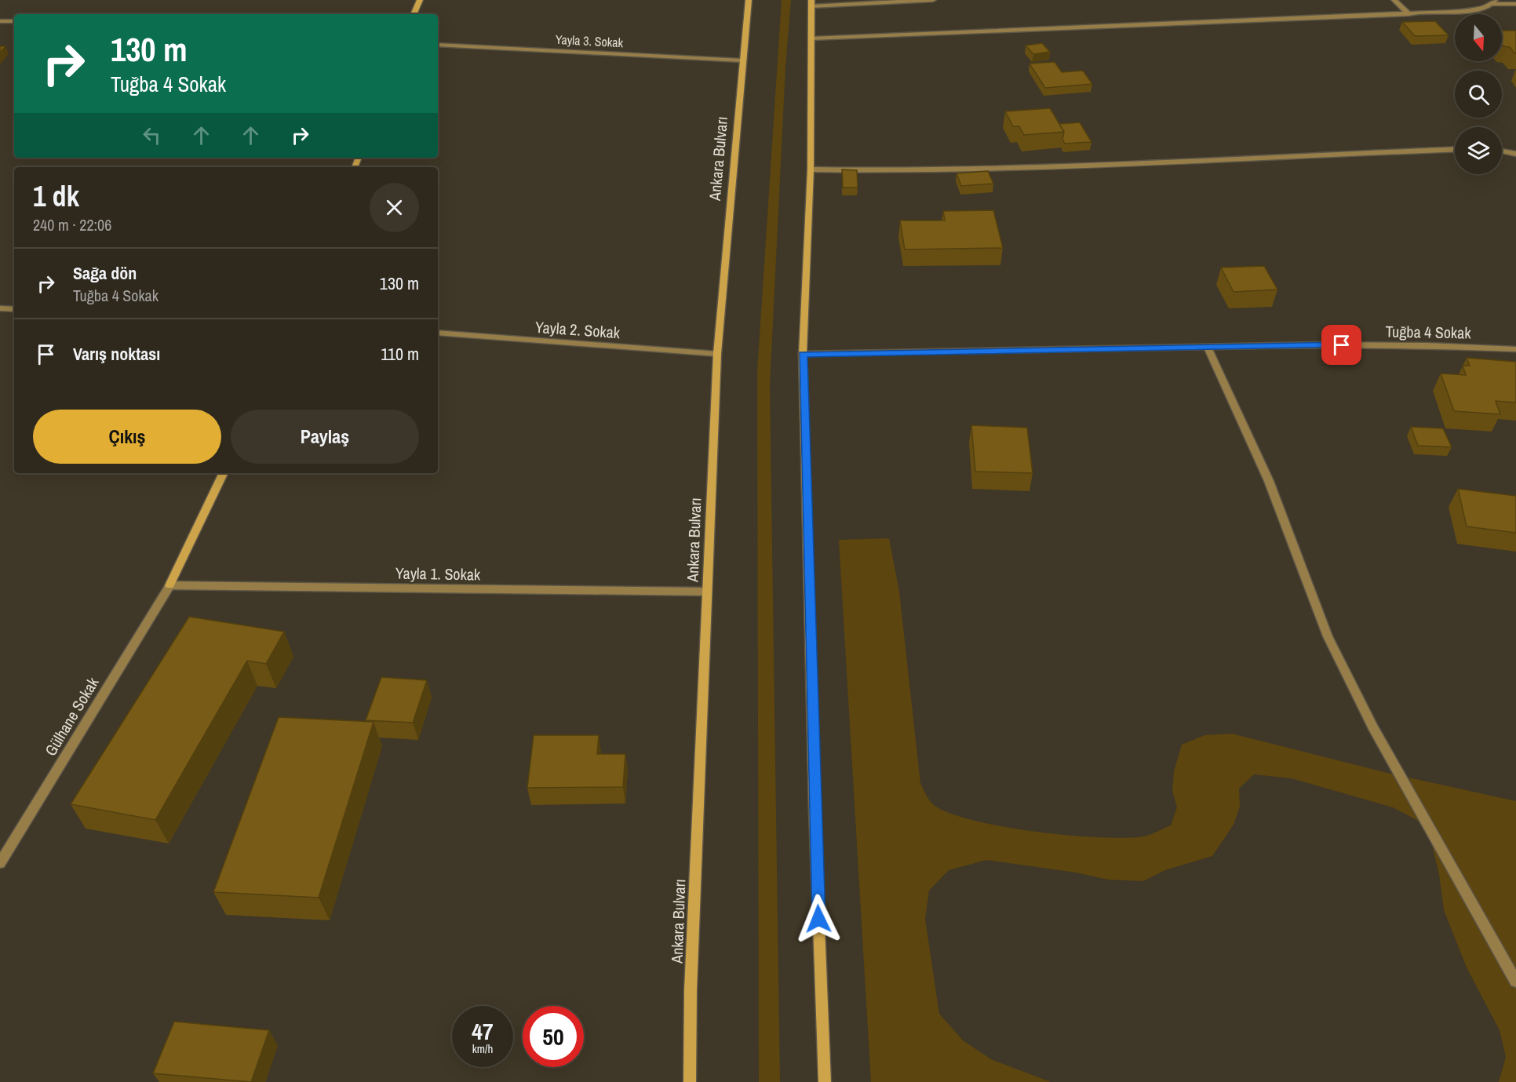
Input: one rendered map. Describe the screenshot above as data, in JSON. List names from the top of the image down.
{
  "streets": {
    "main road": ["Ankara Bulvarı"],
    "street": [
      "Yayla 3. Sokak",
      "Yayla 2. Sokak",
      "Tuğba 4 Sokak",
      "Yayla 1. Sokak",
      "Gülhane Sokak"
    ]
  },
  "crossings": [
    ["Yayla 3. Sokak", "Ankara Bulvarı"],
    ["Ankara Bulvarı", "Yayla 2. Sokak"],
    ["Ankara Bulvarı", "Yayla 1. Sokak"],
    ["Yayla 1. Sokak", "Gülhane Sokak"]
  ],
  "north": "bottom",
  "page": {
    "turn": ["130 m", "Tuğba 4 Sokak"],
    "heading": ["1 dk", "240 m · 22:06"],
    "list": [
      {
        "name": "Sağa dön",
        "note": "Tuğba 4 Sokak",
        "value": "130 m"
      },
      {
        "name": "Varış noktası",
        "value": "110 m"
      }
    ],
    "buttons": ["Çıkış", "Paylaş"],
    "speed": "47 km/h",
    "limit": "50"
  }
}
